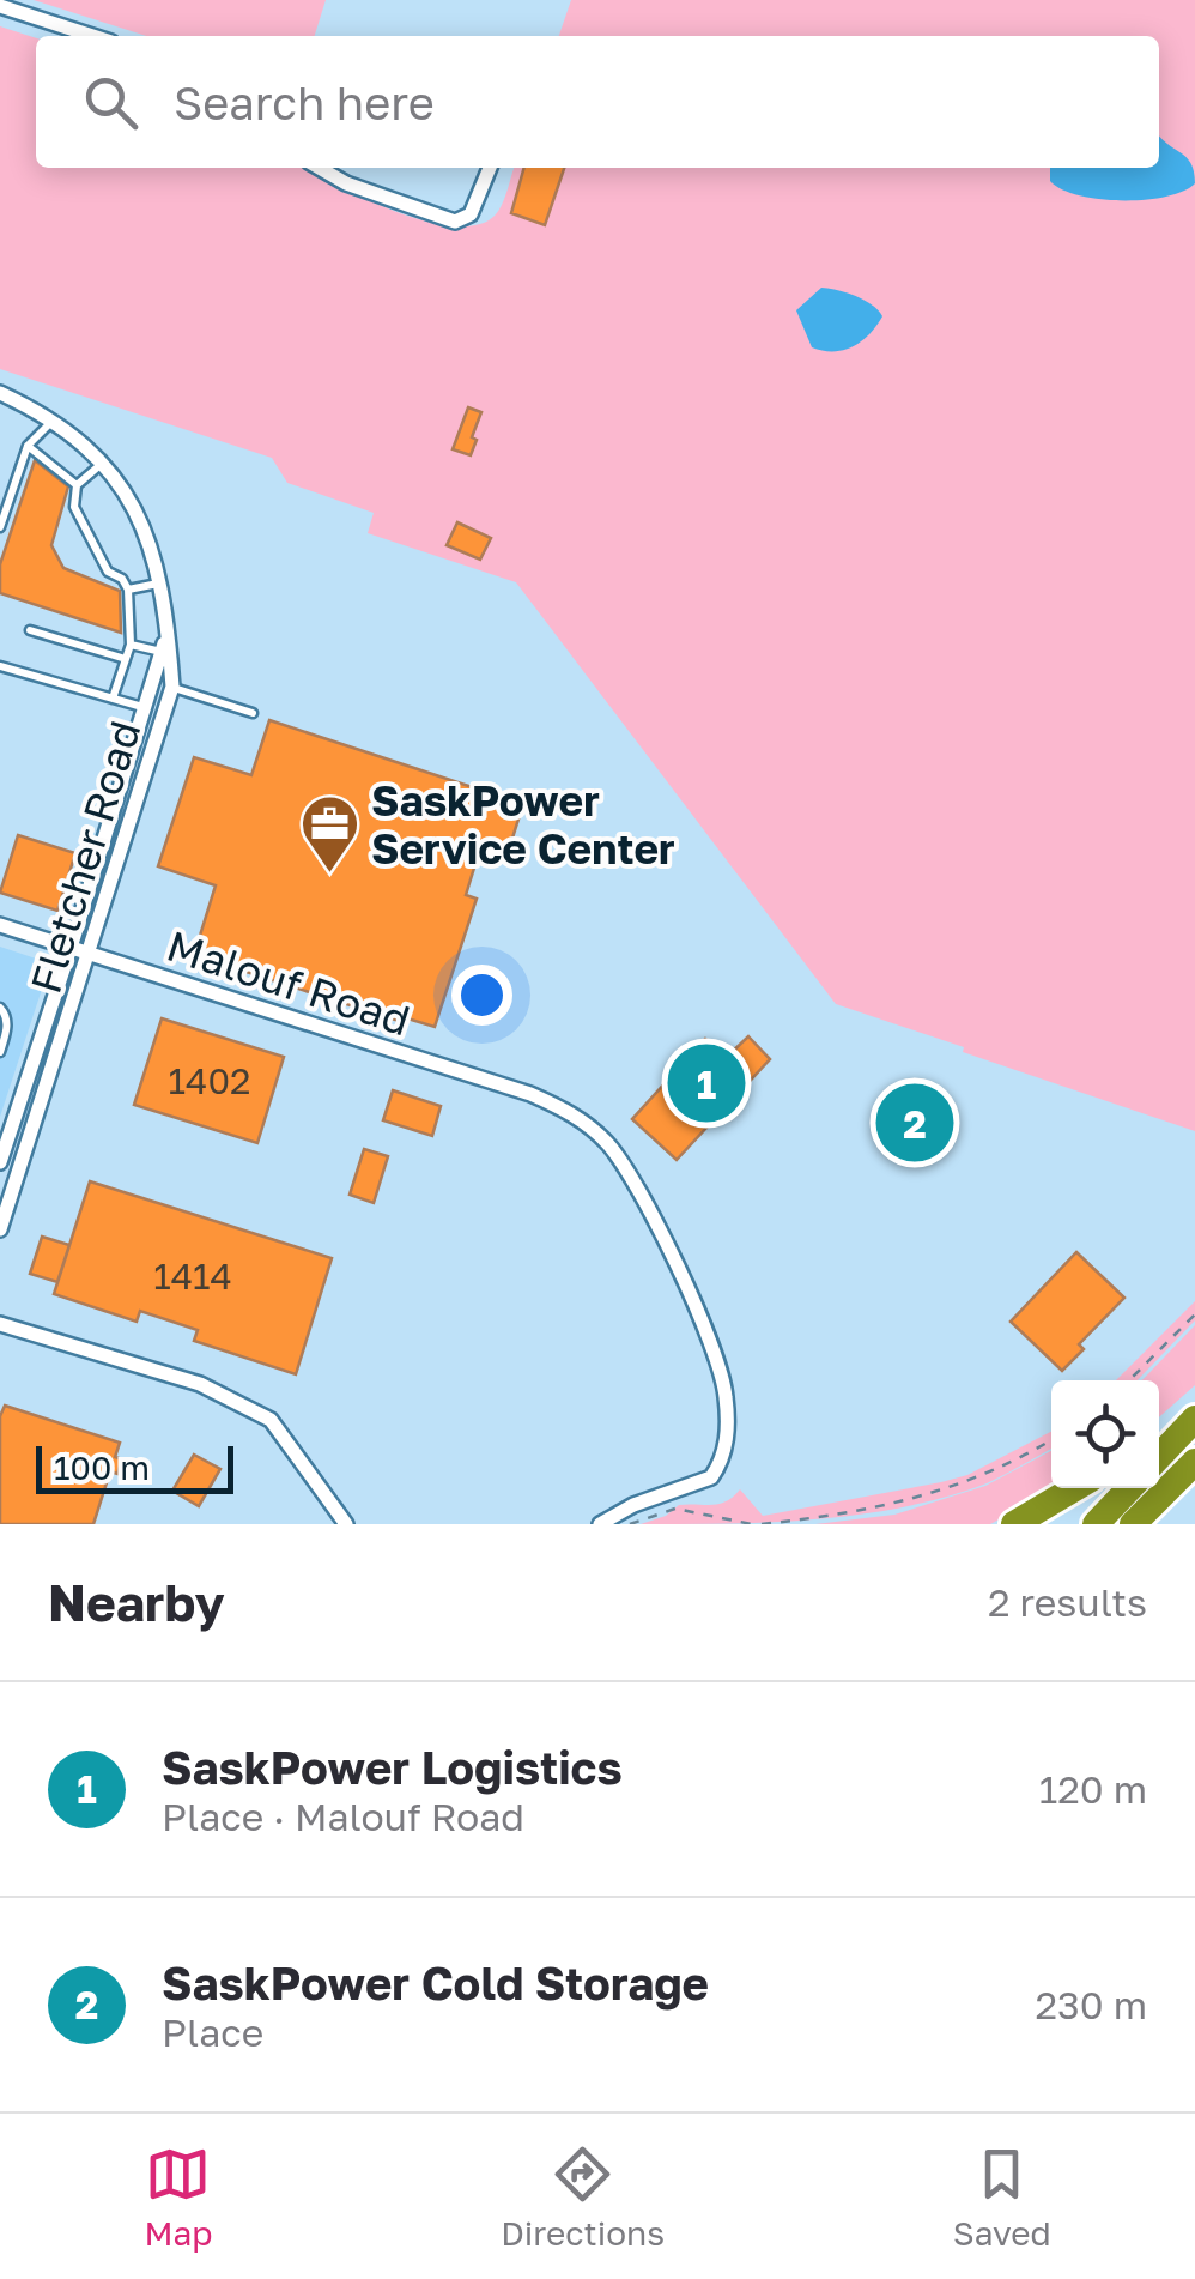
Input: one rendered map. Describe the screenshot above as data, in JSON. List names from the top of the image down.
{
  "streets": {
    "street": ["Fletcher Road", "Malouf Road"]
  },
  "crossings": [
    ["Fletcher Road", "Malouf Road"]
  ],
  "places": {
    "office": ["SaskPower Service Center"]
  },
  "house_numbers": ["1402", "1414"],
  "scale_bar": "100 m",
  "page": {
    "search": "Search here",
    "pins": ["1", "2"],
    "scale": "100 m",
    "heading": ["Nearby", "2 results"],
    "list": [
      {
        "mark": "1",
        "name": "SaskPower Logistics",
        "note": "Place · Malouf Road",
        "value": "120 m"
      },
      {
        "mark": "2",
        "name": "SaskPower Cold Storage",
        "note": "Place",
        "value": "230 m"
      }
    ],
    "nav": ["Map", "Directions", "Saved"]
  }
}
